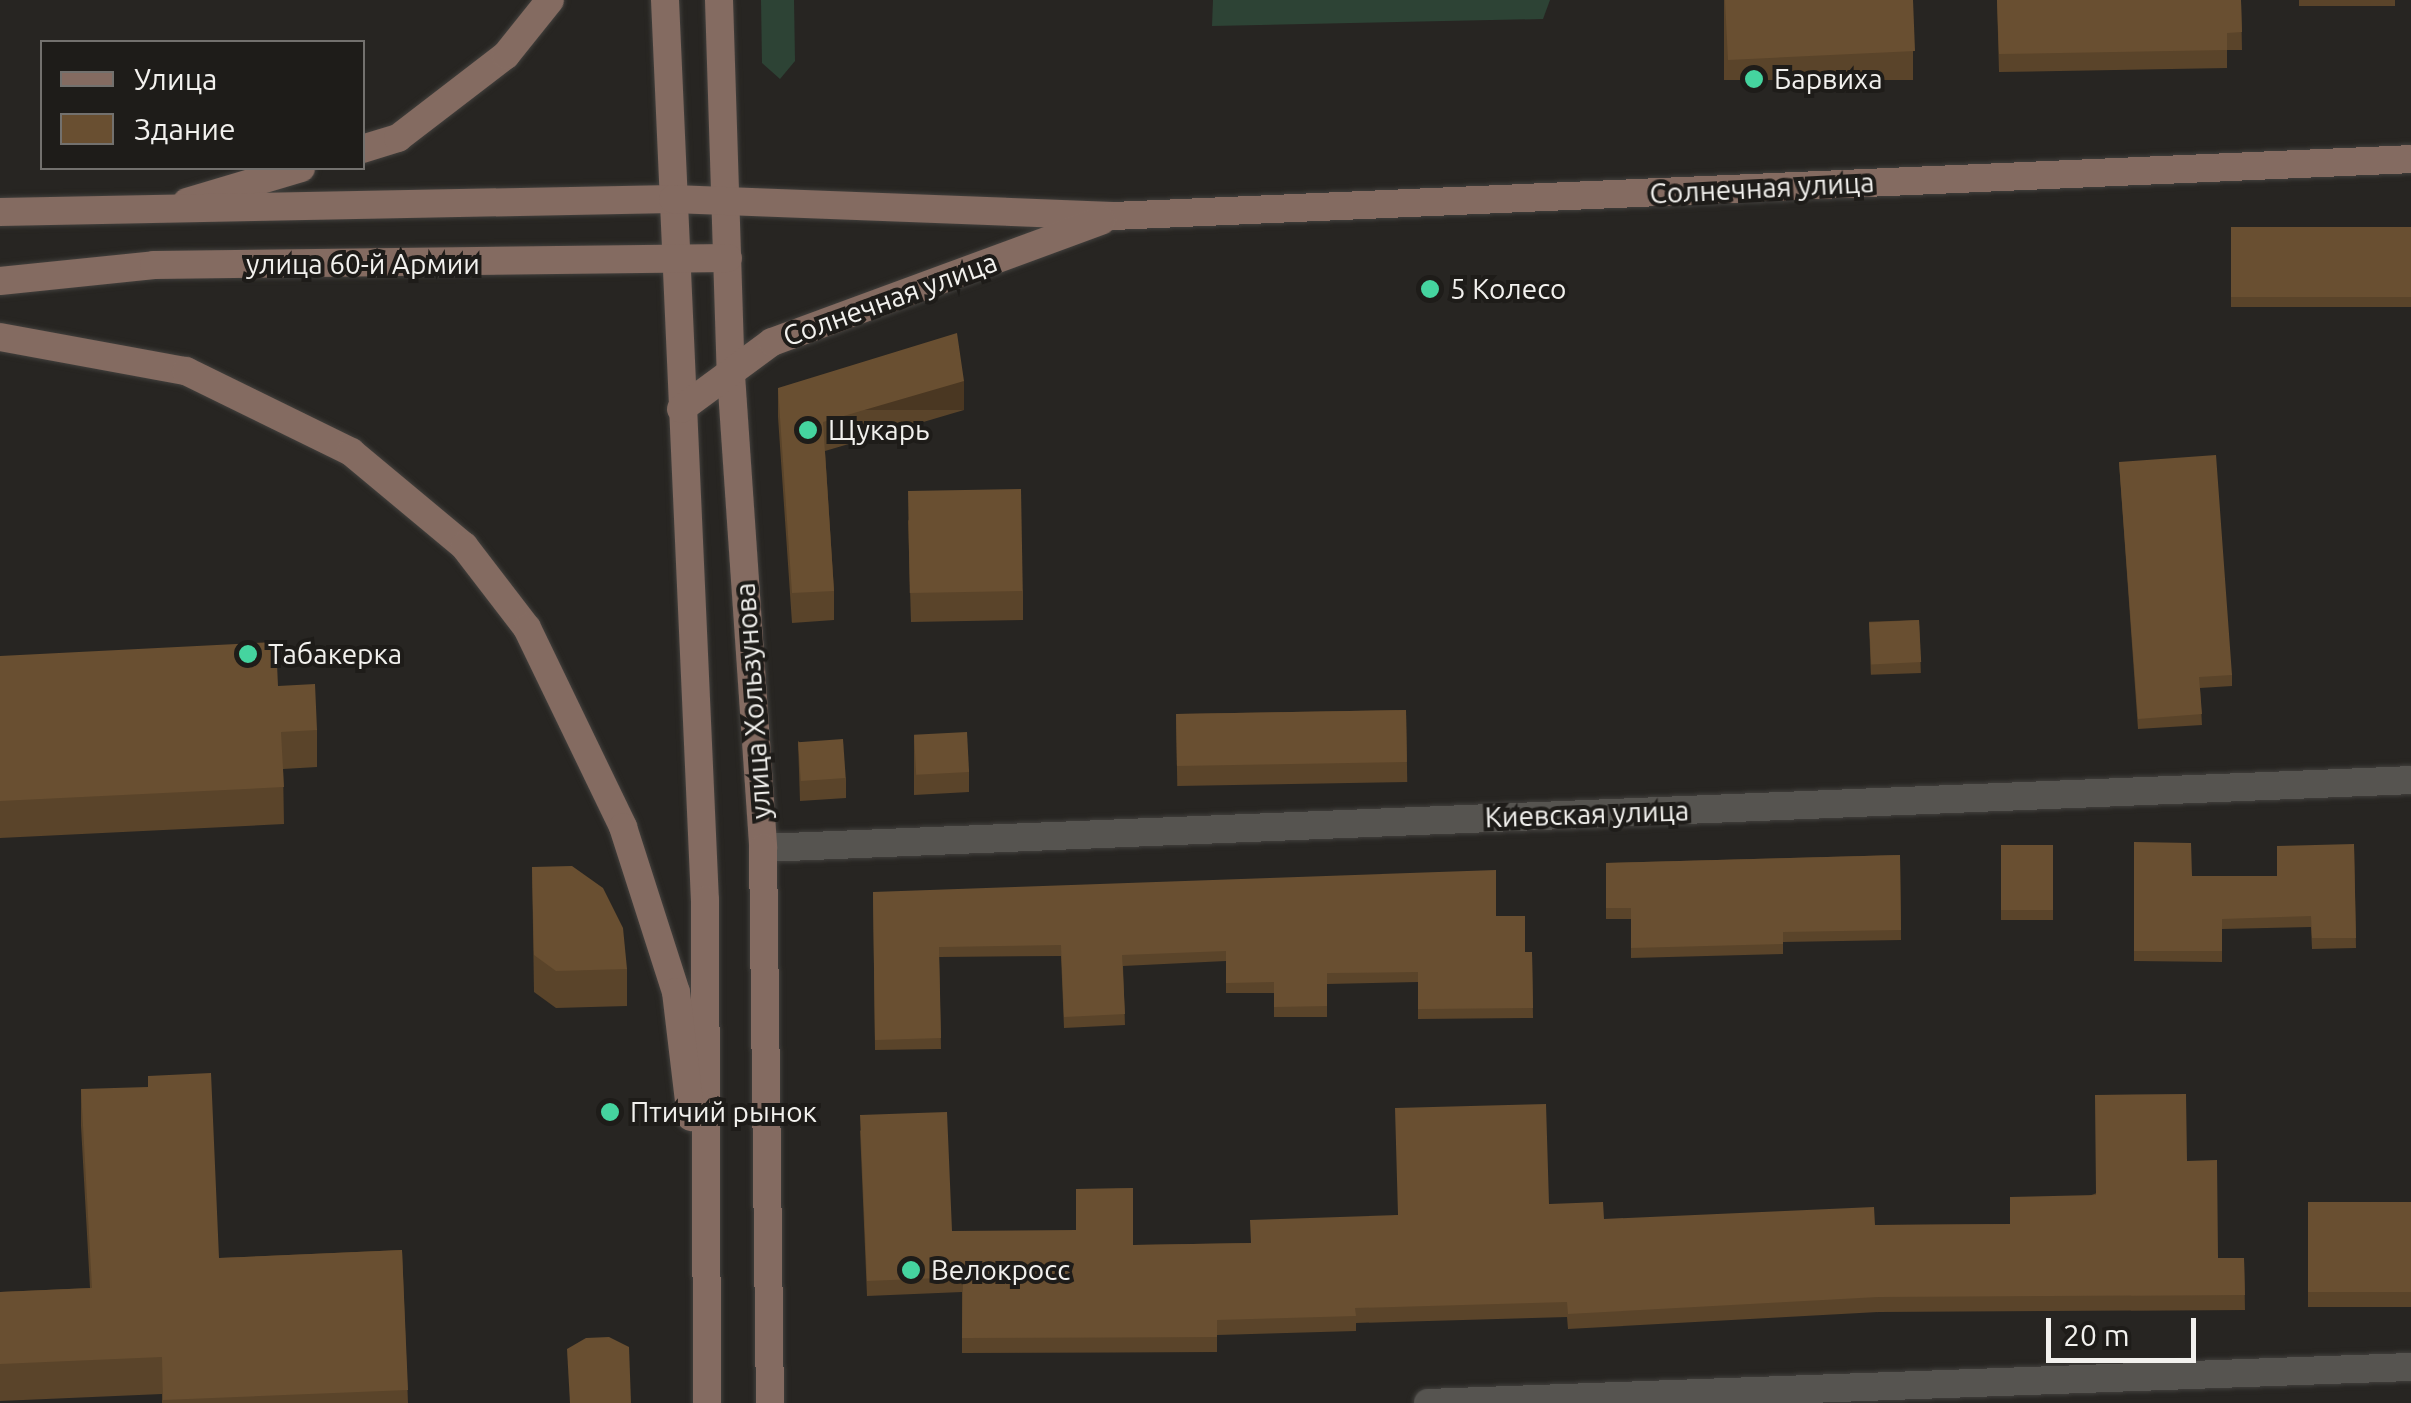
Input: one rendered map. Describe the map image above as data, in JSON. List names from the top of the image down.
{
  "streets": {
    "main road": ["Солнечная улица", "улица 60-й Армии", "улица Хользунова"],
    "street": ["Киевская улица"]
  },
  "crossings": [
    ["Солнечная улица", "улица 60-й Армии"],
    ["Солнечная улица", "улица Хользунова"],
    ["улица 60-й Армии", "улица Хользунова"],
    ["улица Хользунова", "Киевская улица"]
  ],
  "places": [
    "Барвиха",
    "5 Колесо",
    "Щукарь",
    "Табакерка",
    "Птичий рынок",
    "Велокросс"
  ],
  "legend": ["Улица", "Здание"],
  "scale_bar": "20 m"
}
